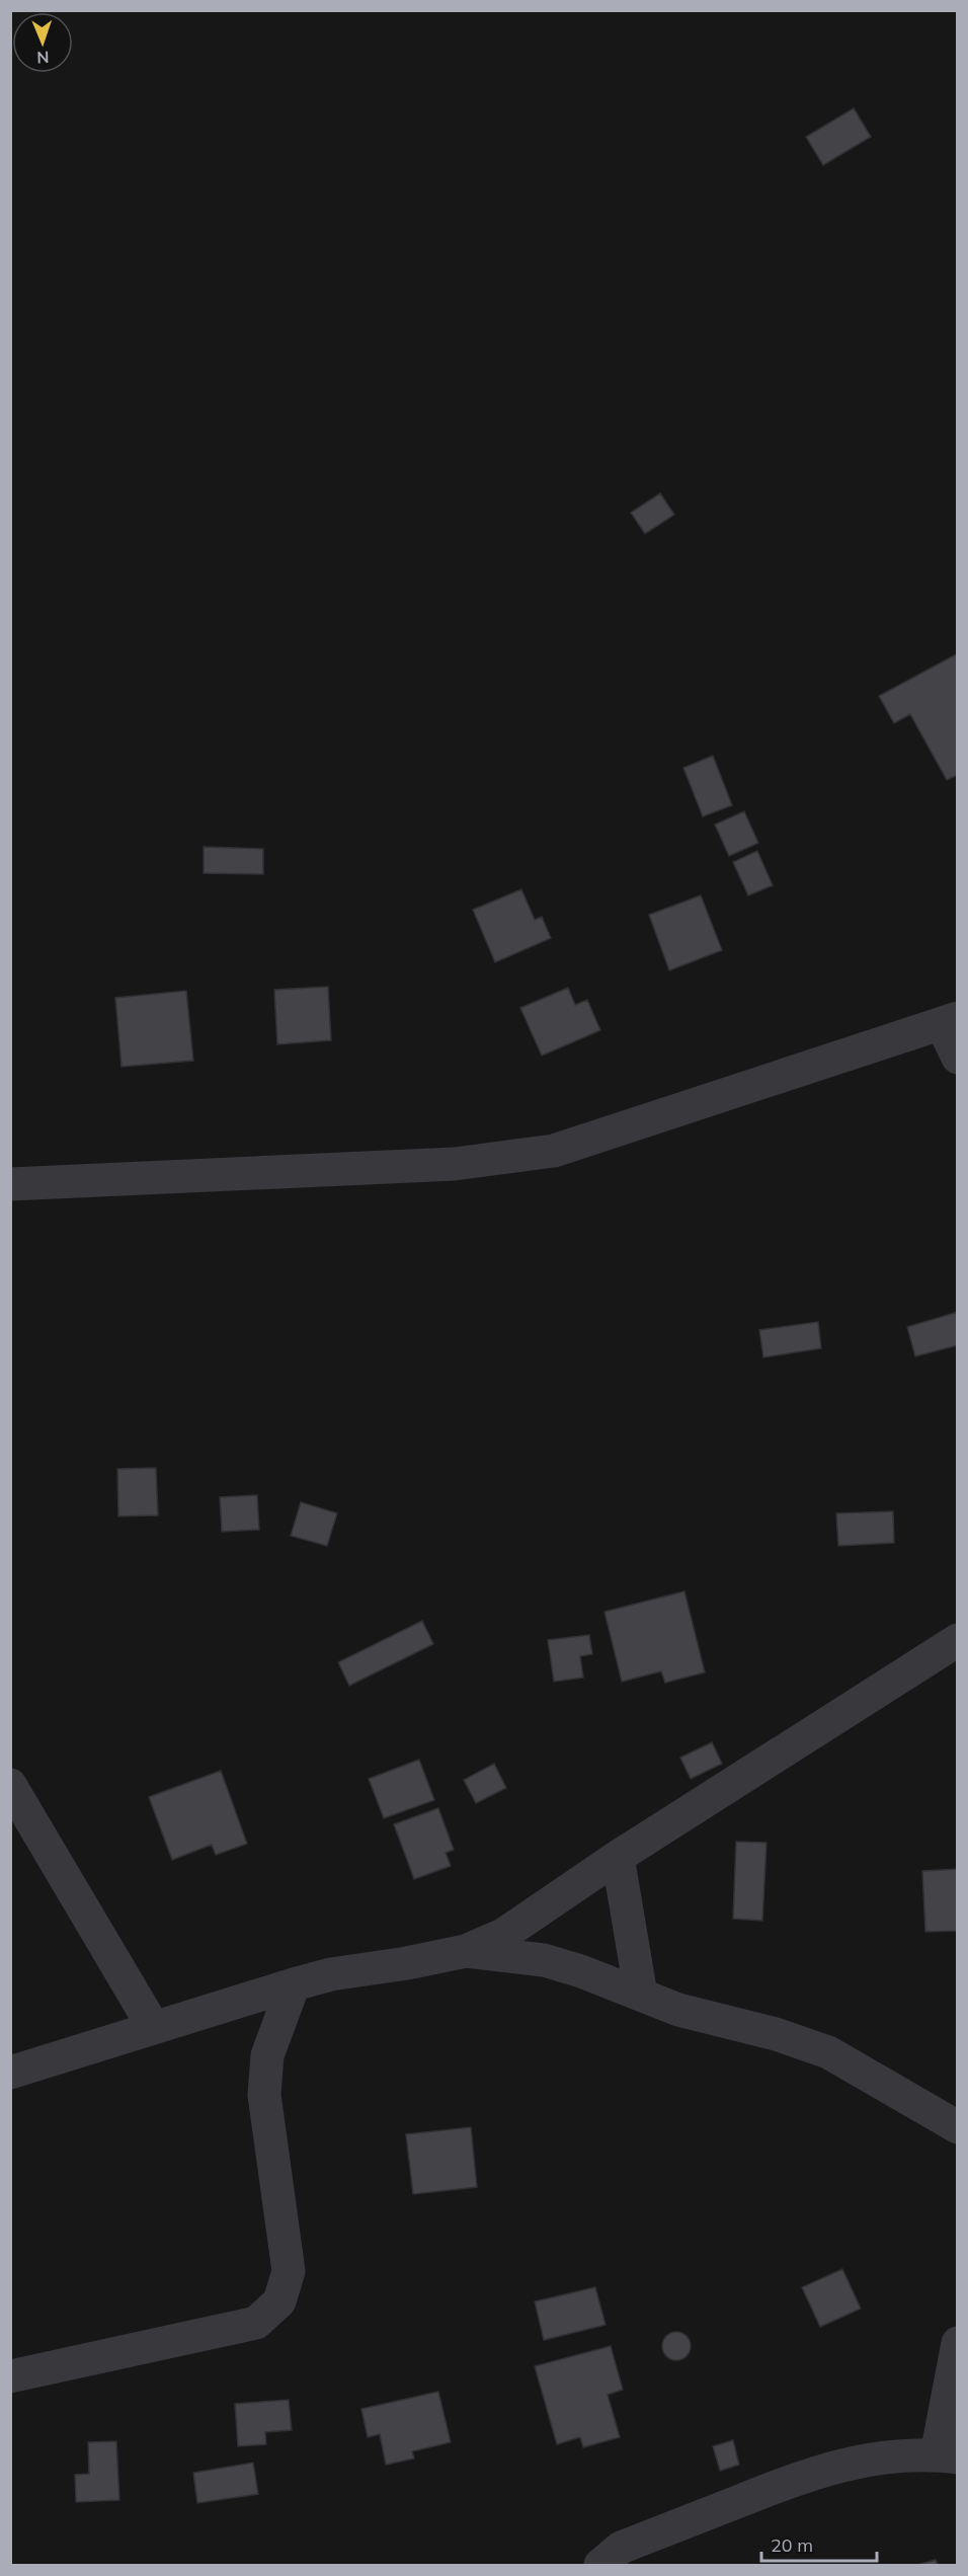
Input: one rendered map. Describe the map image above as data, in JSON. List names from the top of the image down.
{
  "scale_bar": "20 m",
  "north": "bottom"
}
